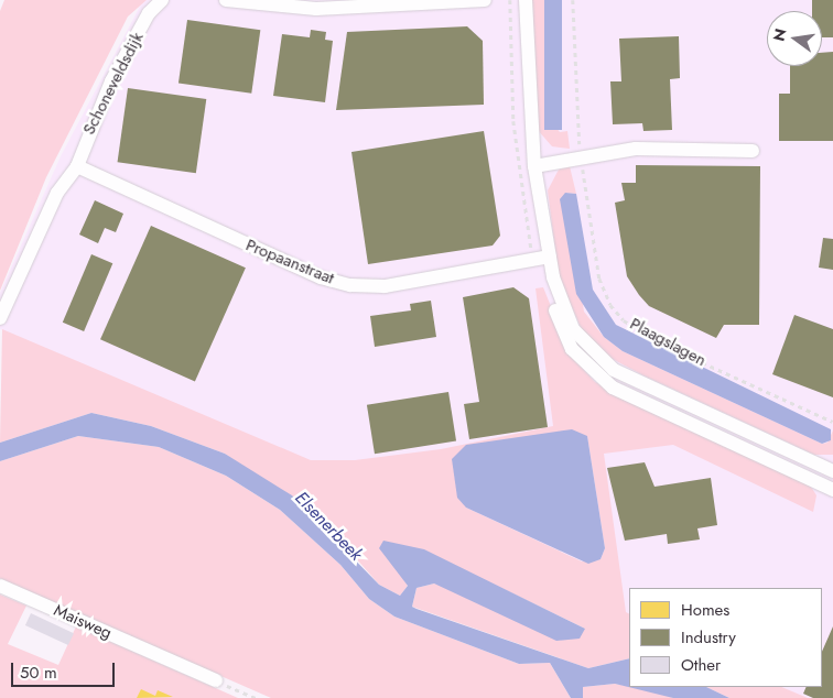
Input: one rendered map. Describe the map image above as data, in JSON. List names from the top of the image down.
{
  "streets": {
    "street": ["Schoneveldsdijk", "Propaanstraat", "Maisweg"],
    "path": ["Plaagslagen"]
  },
  "crossings": [
    ["Schoneveldsdijk", "Propaanstraat"]
  ],
  "water": ["Elsenerbeek"],
  "legend": ["Homes", "Industry", "Other"],
  "scale_bar": "50 m",
  "north": "left"
}
